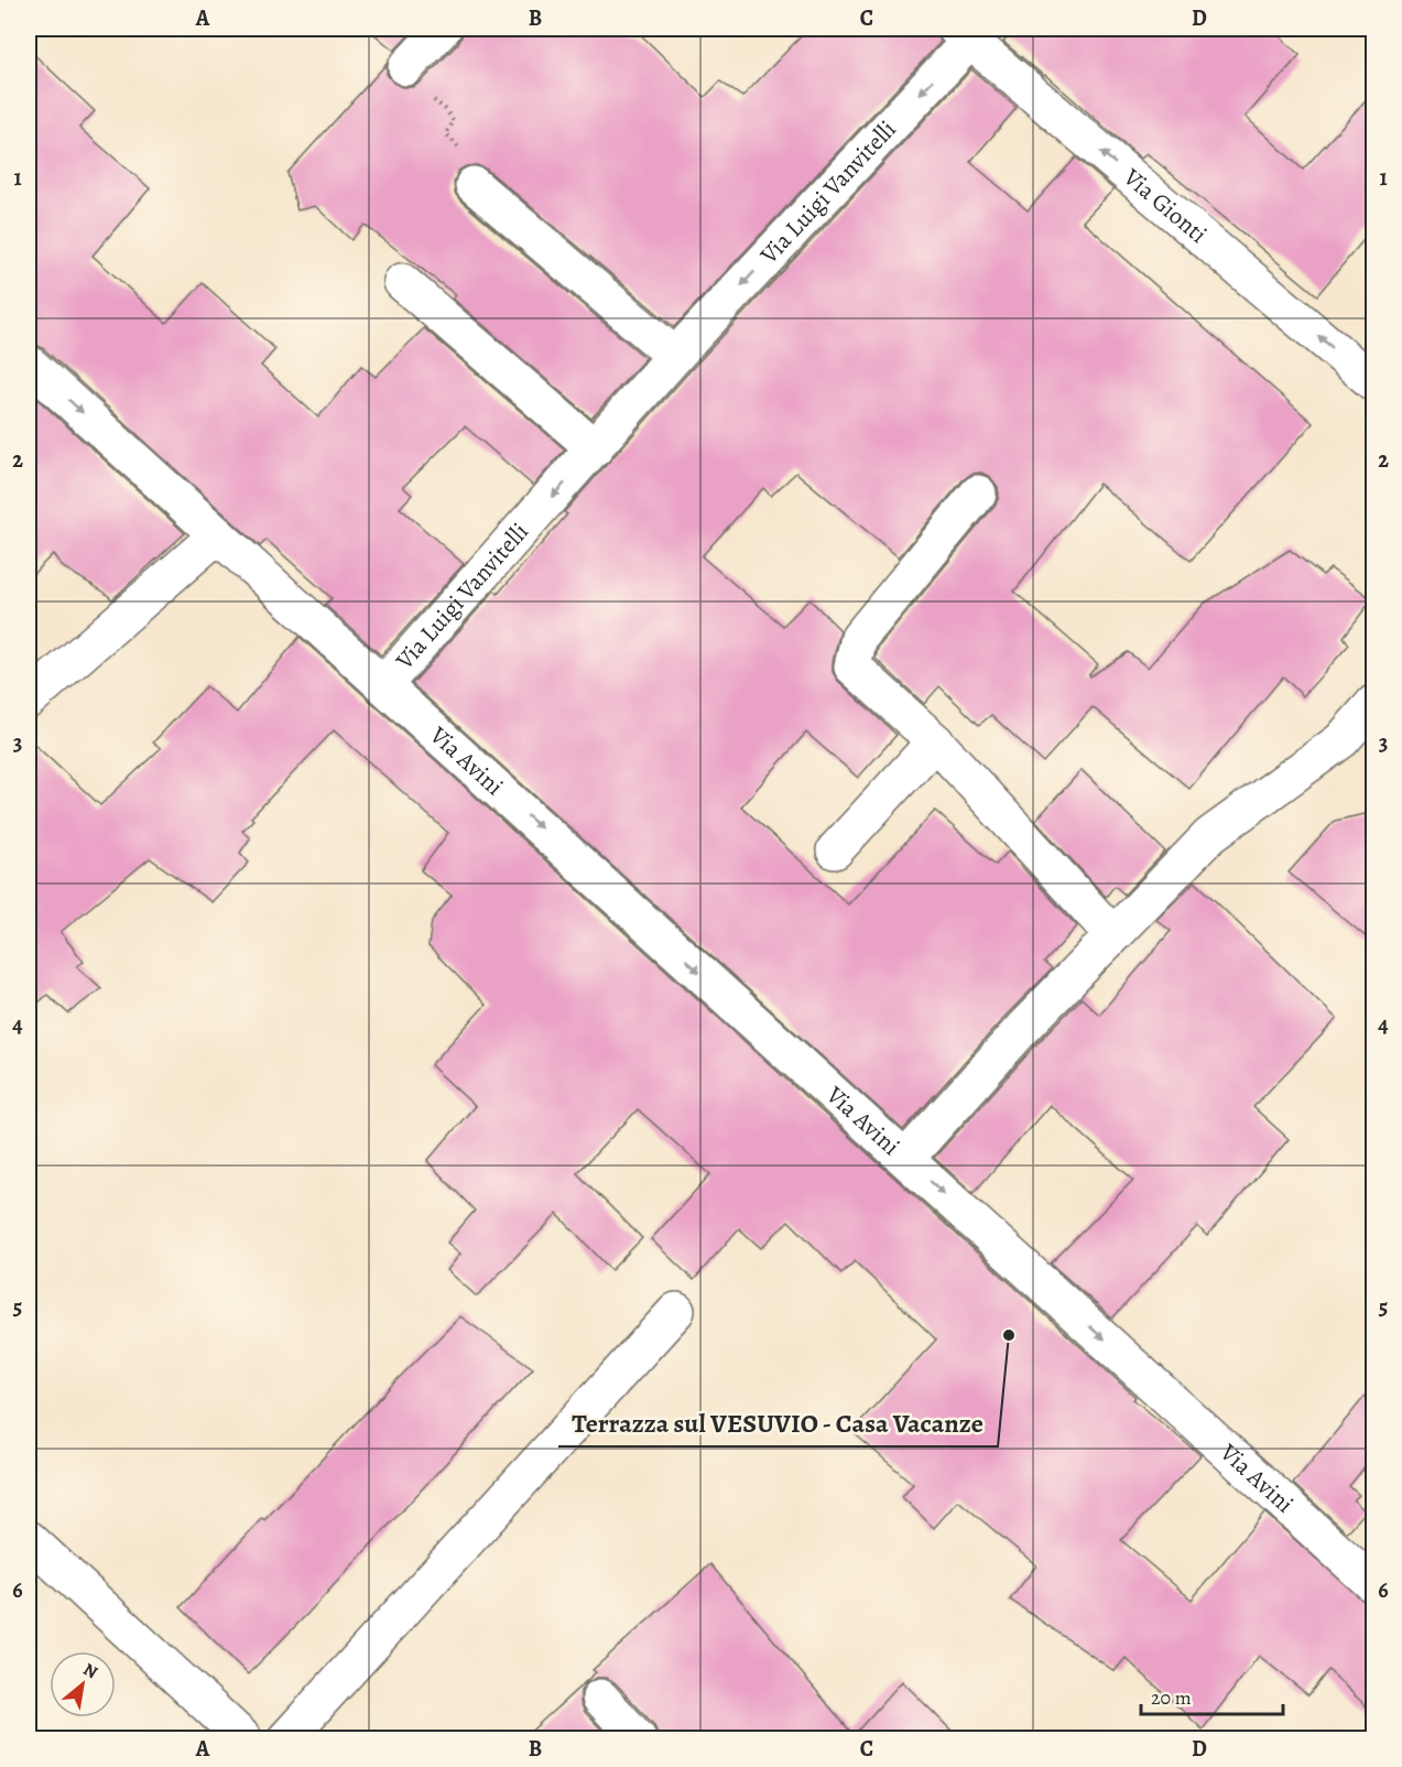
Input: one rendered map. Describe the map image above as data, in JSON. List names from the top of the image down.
{
  "streets": {
    "street": ["Via Luigi Vanvitelli", "Via Gionti", "Via Avini"]
  },
  "crossings": [
    ["Via Luigi Vanvitelli", "Via Gionti"],
    ["Via Luigi Vanvitelli", "Via Avini"]
  ],
  "one_way": ["Via Luigi Vanvitelli", "Via Gionti", "Via Avini"],
  "places": ["Terrazza sul VESUVIO - Casa Vacanze"],
  "scale_bar": "20 m",
  "north": "top right",
  "grid": {
    "columns": [
      "A",
      "B",
      "C",
      "D"
    ],
    "rows": [
      "1",
      "2",
      "3",
      "4",
      "5",
      "6"
    ]
  }
}
